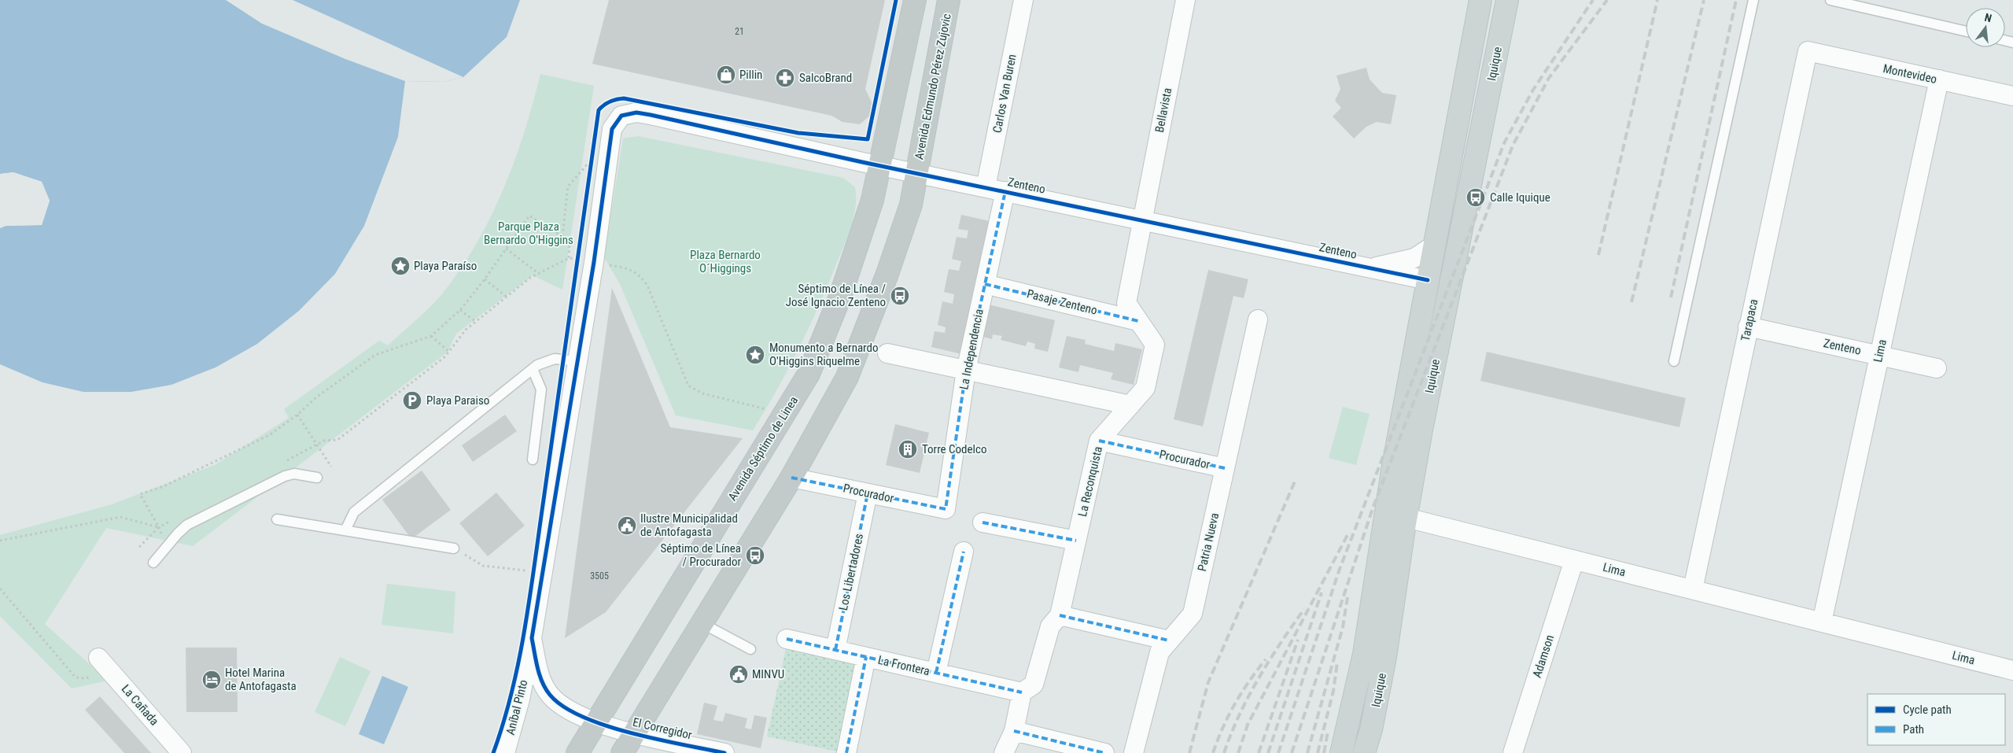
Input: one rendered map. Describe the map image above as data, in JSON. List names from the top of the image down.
{
  "streets": {
    "highway": ["Avenida Edmundo Pérez Zujovic", "Avenida Séptimo de Linea"],
    "main road": ["Iquique"],
    "street": [
      "Montevideo",
      "Carlos Van Buren",
      "Bellavista",
      "Zenteno",
      "Pasaje Zenteno",
      "Tarapaca",
      "La Independencia",
      "Lima",
      "Procurador",
      "La Reconquista",
      "Patria Nueva",
      "Los Libertadores",
      "Adamson",
      "La Frontera",
      "La Cañada",
      "Aníbal Pinto",
      "El Corregidor"
    ]
  },
  "crossings": [
    ["Iquique", "Zenteno"],
    ["Iquique", "Lima"],
    ["Montevideo", "Tarapaca"],
    ["Montevideo", "Lima"],
    ["Avenida Edmundo Pérez Zujovic", "Zenteno"],
    ["Carlos Van Buren", "Zenteno"],
    ["Bellavista", "Zenteno"],
    ["Bellavista", "La Reconquista"],
    ["Zenteno", "Tarapaca"],
    ["Zenteno", "La Independencia"],
    ["Zenteno", "Lima"],
    ["Zenteno", "Avenida Séptimo de Linea"],
    ["Zenteno", "La Reconquista"],
    ["Zenteno", "Aníbal Pinto"],
    ["Pasaje Zenteno", "La Independencia"],
    ["Pasaje Zenteno", "La Reconquista"],
    ["Tarapaca", "Lima"],
    ["La Independencia", "Procurador"],
    ["Lima", "Adamson"],
    ["Avenida Séptimo de Linea", "Aníbal Pinto"],
    ["Avenida Séptimo de Linea", "El Corregidor"],
    ["Procurador", "La Reconquista"],
    ["Procurador", "Patria Nueva"],
    ["Procurador", "Los Libertadores"],
    ["La Reconquista", "La Frontera"],
    ["Los Libertadores", "La Frontera"],
    ["Aníbal Pinto", "El Corregidor"]
  ],
  "parks": ["Parque Plaza Bernardo O'Higgins", "Plaza Bernardo O´Higgings"],
  "places": {
    "shop": ["Pillin"],
    "pharmacy": ["SalcoBrand"],
    "bus stop": ["Calle Iquique", "Séptimo de Línea / José Ignacio Zenteno", "Séptimo de Línea / Procurador"],
    "place": ["Playa Paraíso", "Monumento a Bernardo O'Higgins Riquelme"],
    "parking": ["Playa Paraiso"],
    "building": ["Torre Codelco"],
    "public building": ["Ilustre Municipalidad de Antofagasta", "MINVU"],
    "hotel": ["Hotel Marina de Antofagasta"]
  },
  "house_numbers": ["21", "3505"],
  "legend": ["Cycle path", "Path"],
  "north": "top"
}
